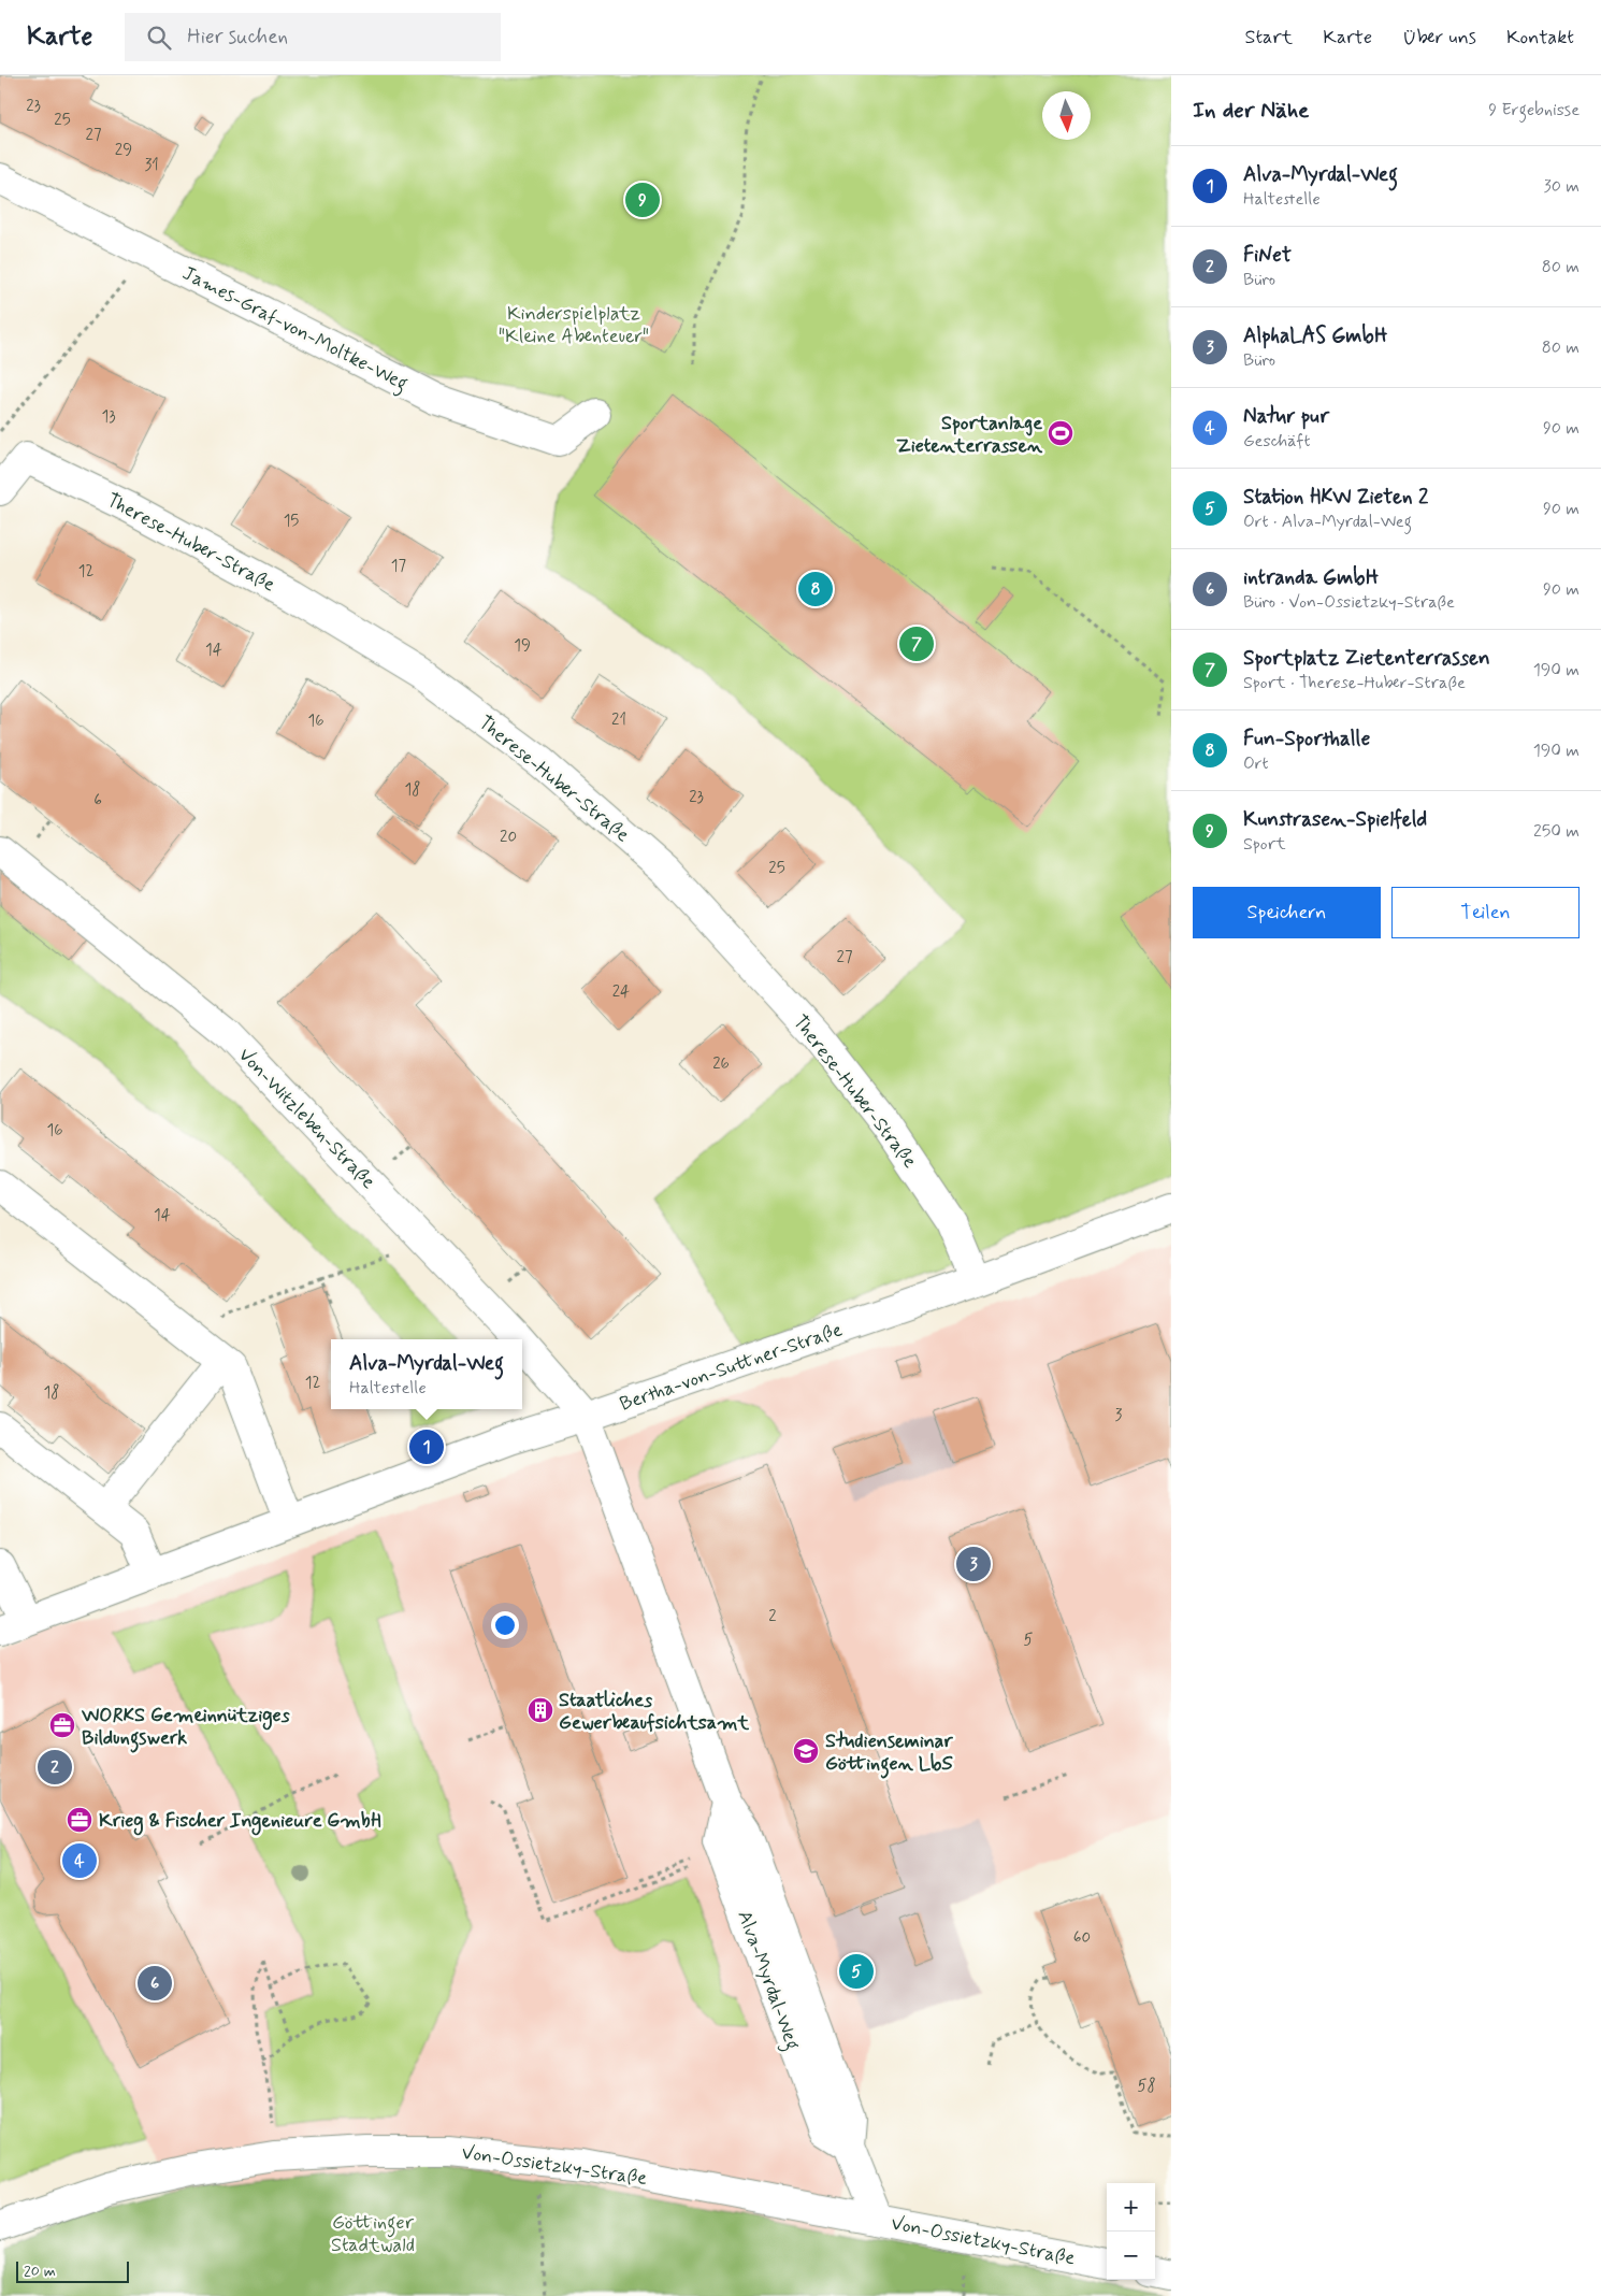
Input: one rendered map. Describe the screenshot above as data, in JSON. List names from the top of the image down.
{
  "streets": {
    "street": [
      "James-Graf-von-Moltke-Weg",
      "Therese-Huber-Straße",
      "Von-Witzleben-Straße",
      "Bertha-von-Suttner-Straße",
      "Alva-Myrdal-Weg",
      "Von-Ossietzky-Straße"
    ]
  },
  "crossings": [
    ["Therese-Huber-Straße", "Bertha-von-Suttner-Straße"],
    ["Von-Witzleben-Straße", "Bertha-von-Suttner-Straße"],
    ["Von-Witzleben-Straße", "Alva-Myrdal-Weg"],
    ["Bertha-von-Suttner-Straße", "Alva-Myrdal-Weg"],
    ["Alva-Myrdal-Weg", "Von-Ossietzky-Straße"]
  ],
  "parks": ["Kinderspielplatz \"Kleine Abenteuer\"", "Göttinger Stadtwald"],
  "places": {
    "sports": ["Sportanlage Zietenterrassen"],
    "building": ["Staatliches Gewerbeaufsichtsamt"],
    "office": ["WORKS Gemeinnütziges Bildungswerk", "Krieg & Fischer Ingenieure GmbH"],
    "school or university": ["Studienseminar Göttingen LbS"]
  },
  "house_numbers": [
    "23",
    "25",
    "27",
    "29",
    "31",
    "13",
    "15",
    "17",
    "12",
    "19",
    "14",
    "21",
    "16",
    "18",
    "23",
    "6",
    "20",
    "25",
    "27",
    "24",
    "26",
    "16",
    "14",
    "12",
    "18",
    "3",
    "2",
    "5",
    "60",
    "58"
  ],
  "scale_bar": "20 m",
  "north": "bottom",
  "page": {
    "header": "Karte",
    "search": "Hier suchen",
    "nav": [
      "Start",
      "Karte",
      "Über uns",
      "Kontakt"
    ],
    "heading": ["In der Nähe", "9 Ergebnisse"],
    "list": [
      {
        "mark": "1",
        "name": "Alva-Myrdal-Weg",
        "note": "Haltestelle",
        "value": "30 m"
      },
      {
        "mark": "2",
        "name": "FiNet",
        "note": "Büro",
        "value": "80 m"
      },
      {
        "mark": "3",
        "name": "AlphaLAS GmbH",
        "note": "Büro",
        "value": "80 m"
      },
      {
        "mark": "4",
        "name": "Natur pur",
        "note": "Geschäft",
        "value": "90 m"
      },
      {
        "mark": "5",
        "name": "Station HKW Zieten 2",
        "note": "Ort · Alva-Myrdal-Weg",
        "value": "90 m"
      },
      {
        "mark": "6",
        "name": "intranda GmbH",
        "note": "Büro · Von-Ossietzky-Straße",
        "value": "90 m"
      },
      {
        "mark": "7",
        "name": "Sportplatz Zietenterrassen",
        "note": "Sport · Therese-Huber-Straße",
        "value": "190 m"
      },
      {
        "mark": "8",
        "name": "Fun-Sporthalle",
        "note": "Ort",
        "value": "190 m"
      },
      {
        "mark": "9",
        "name": "Kunstrasen-Spielfeld",
        "note": "Sport",
        "value": "250 m"
      }
    ],
    "pins": [
      "9",
      "8",
      "7",
      "1",
      "3",
      "2",
      "4",
      "5",
      "6"
    ],
    "buttons": ["Speichern", "Teilen"],
    "popup": ["Alva-Myrdal-Weg", "Haltestelle"],
    "map_buttons": ["+", "−"],
    "scale": "20 m"
  }
}
